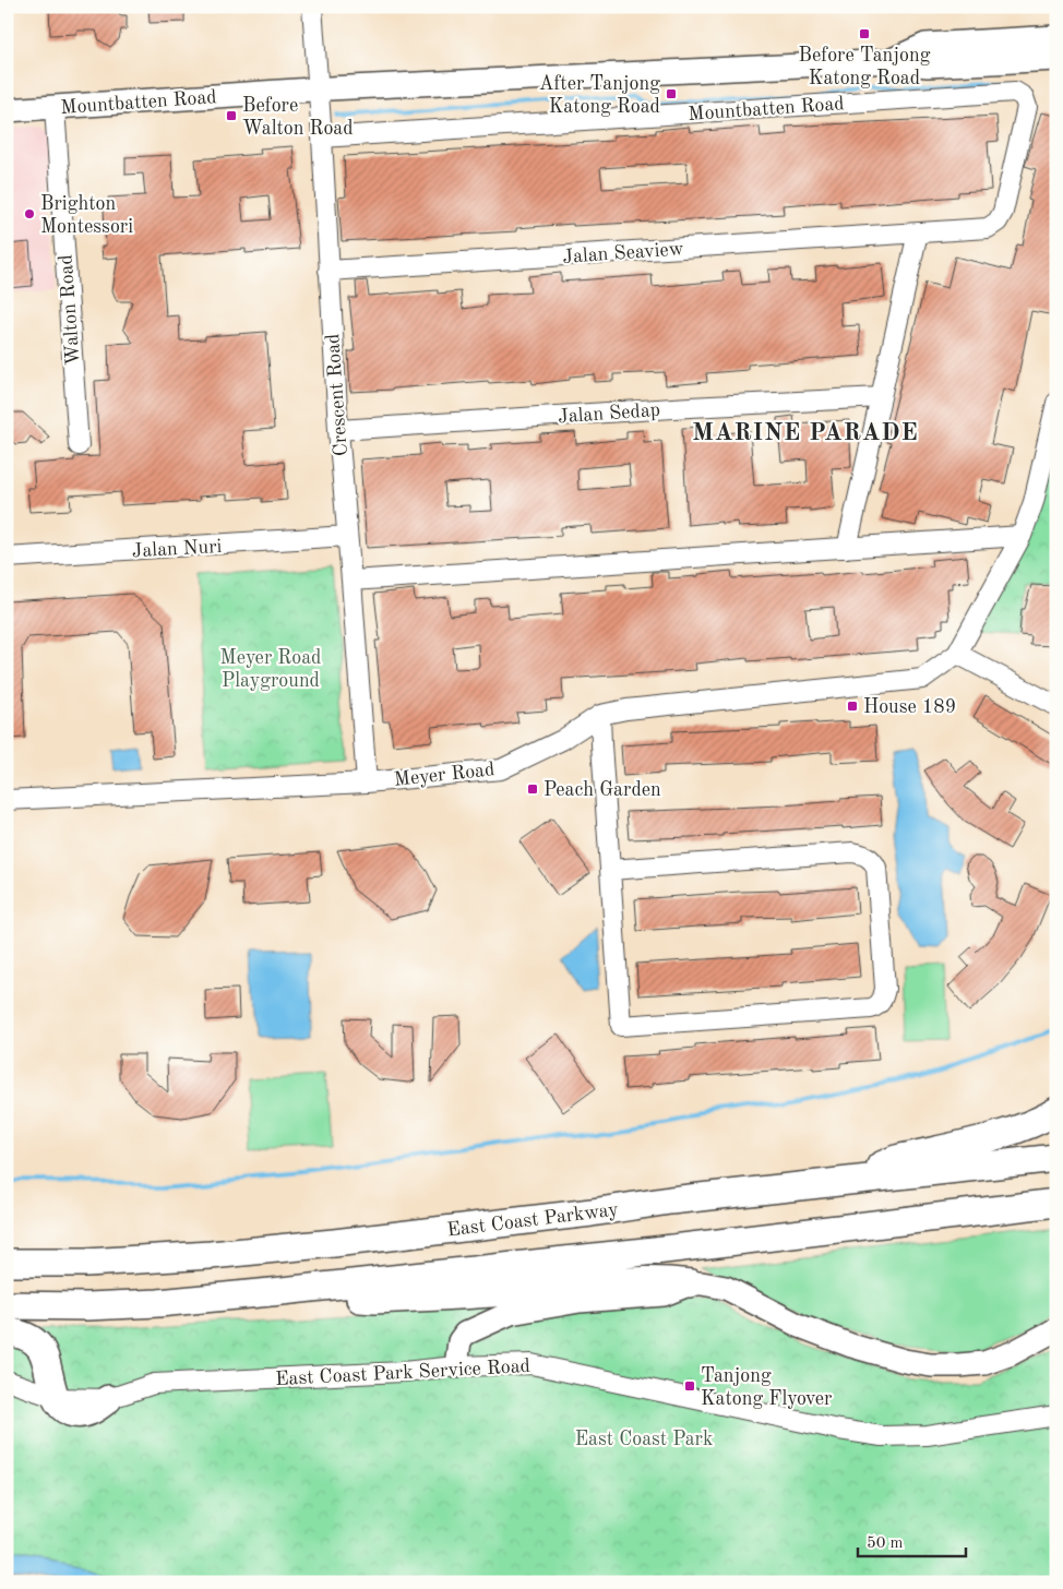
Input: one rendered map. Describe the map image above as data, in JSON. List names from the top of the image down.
{
  "streets": {
    "highway": ["East Coast Parkway"],
    "main road": ["Mountbatten Road"],
    "street": [
      "Jalan Seaview",
      "Walton Road",
      "Crescent Road",
      "Jalan Sedap",
      "Jalan Nuri",
      "Meyer Road",
      "East Coast Park Service Road"
    ]
  },
  "crossings": [
    ["Mountbatten Road", "Jalan Seaview"],
    ["Mountbatten Road", "Walton Road"],
    ["Mountbatten Road", "Crescent Road"],
    ["Jalan Seaview", "Crescent Road"],
    ["Crescent Road", "Jalan Sedap"],
    ["Crescent Road", "Jalan Nuri"],
    ["Crescent Road", "Meyer Road"]
  ],
  "districts": ["MARINE PARADE"],
  "parks": ["Meyer Road Playground", "East Coast Park"],
  "places": {
    "transit": [
      "Before Tanjong Katong Road",
      "After Tanjong Katong Road",
      "Before Walton Road",
      "House 189",
      "Peach Garden",
      "Tanjong Katong Flyover"
    ],
    "other": ["Brighton Montessori"]
  },
  "scale_bar": "50 m"
}
